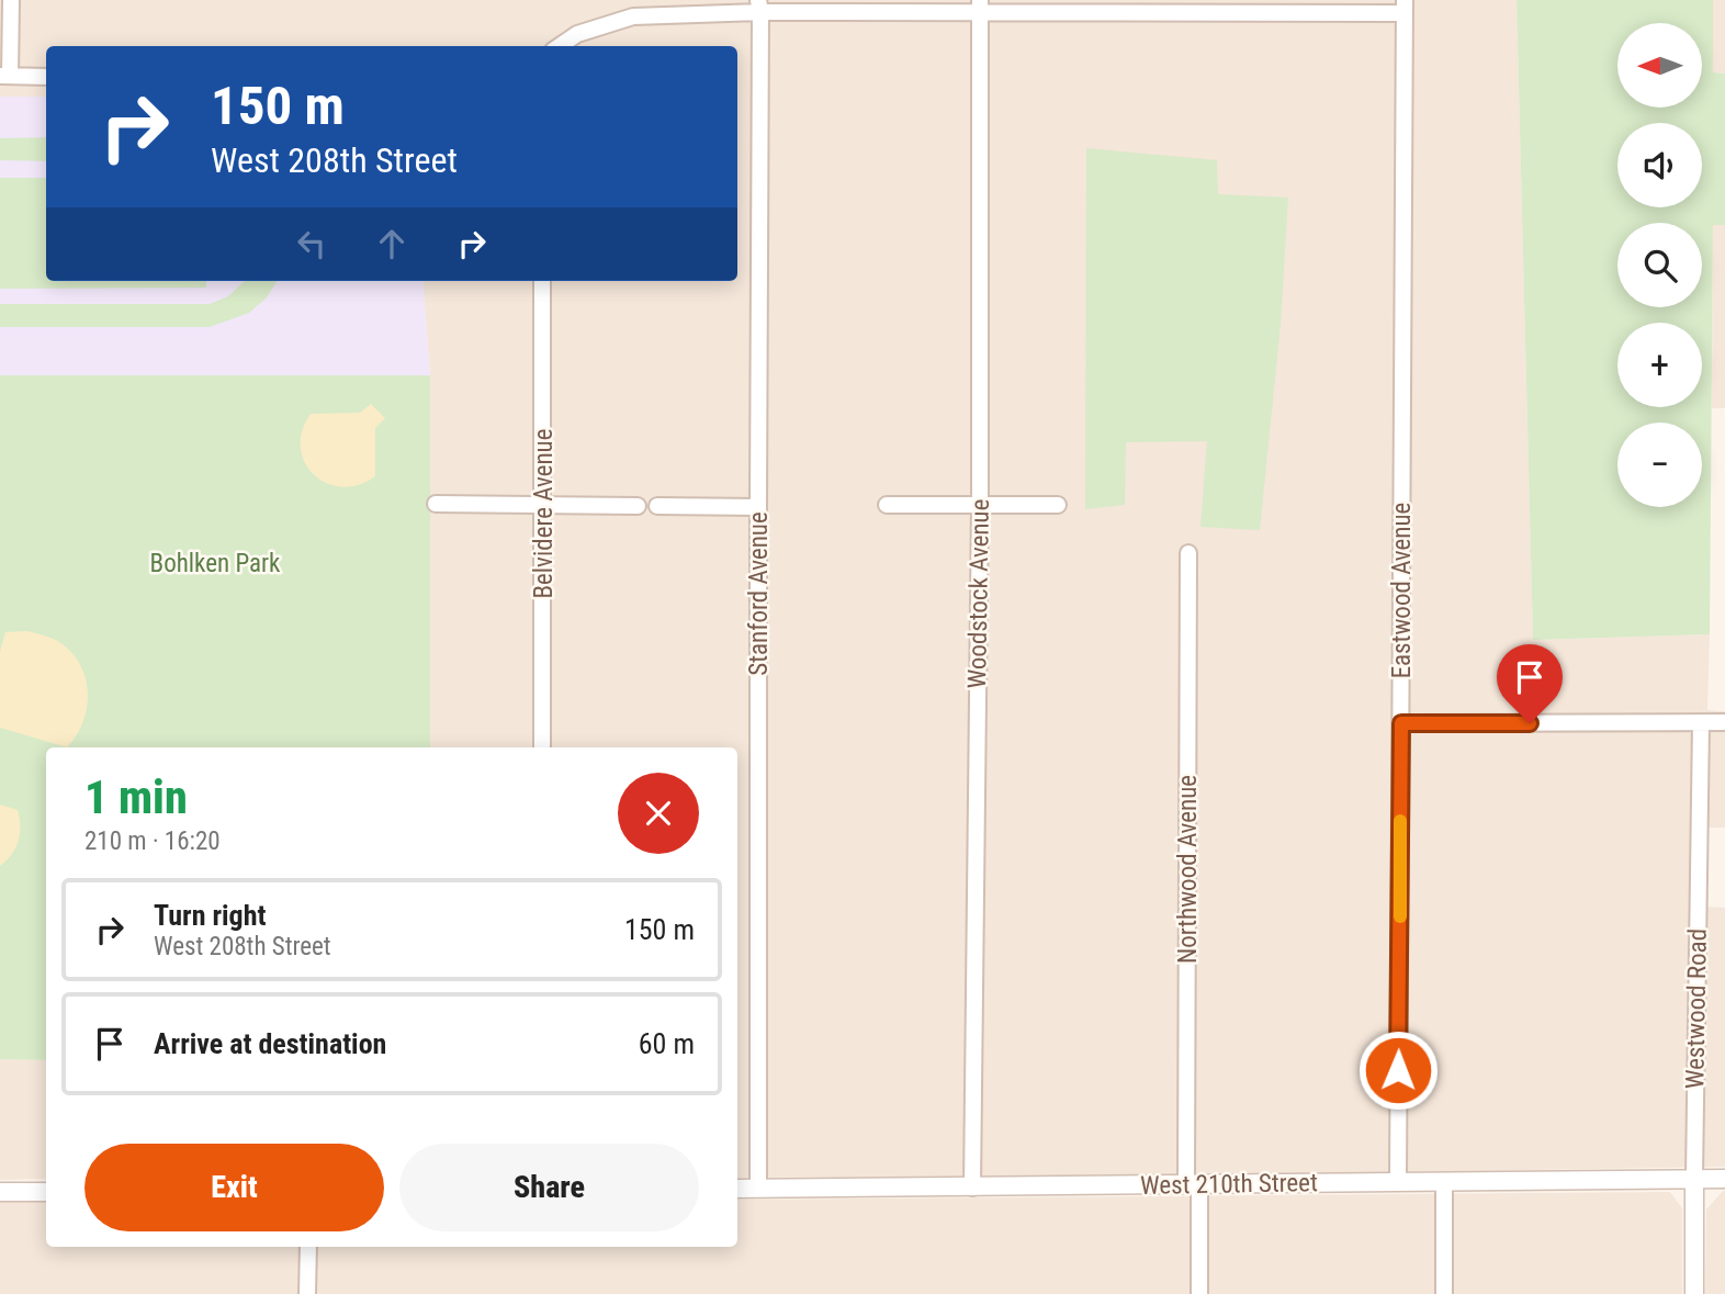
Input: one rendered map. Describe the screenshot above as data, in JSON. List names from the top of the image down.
{
  "streets": {
    "street": [
      "Belvidere Avenue",
      "Eastwood Avenue",
      "Stanford Avenue",
      "Woodstock Avenue",
      "Northwood Avenue",
      "Westwood Road",
      "West 210th Street"
    ]
  },
  "crossings": [
    ["Eastwood Avenue", "West 210th Street"],
    ["Stanford Avenue", "West 210th Street"],
    ["Woodstock Avenue", "West 210th Street"],
    ["Northwood Avenue", "West 210th Street"],
    ["Westwood Road", "West 210th Street"]
  ],
  "parks": ["Bohlken Park"],
  "north": "left",
  "page": {
    "map_buttons": ["+", "−"],
    "turn": ["150 m", "West 208th Street"],
    "heading": ["1 min", "210 m · 16:20"],
    "list": [
      {
        "name": "Turn right",
        "note": "West 208th Street",
        "value": "150 m"
      },
      {
        "name": "Arrive at destination",
        "value": "60 m"
      }
    ],
    "buttons": ["Exit", "Share"]
  }
}
